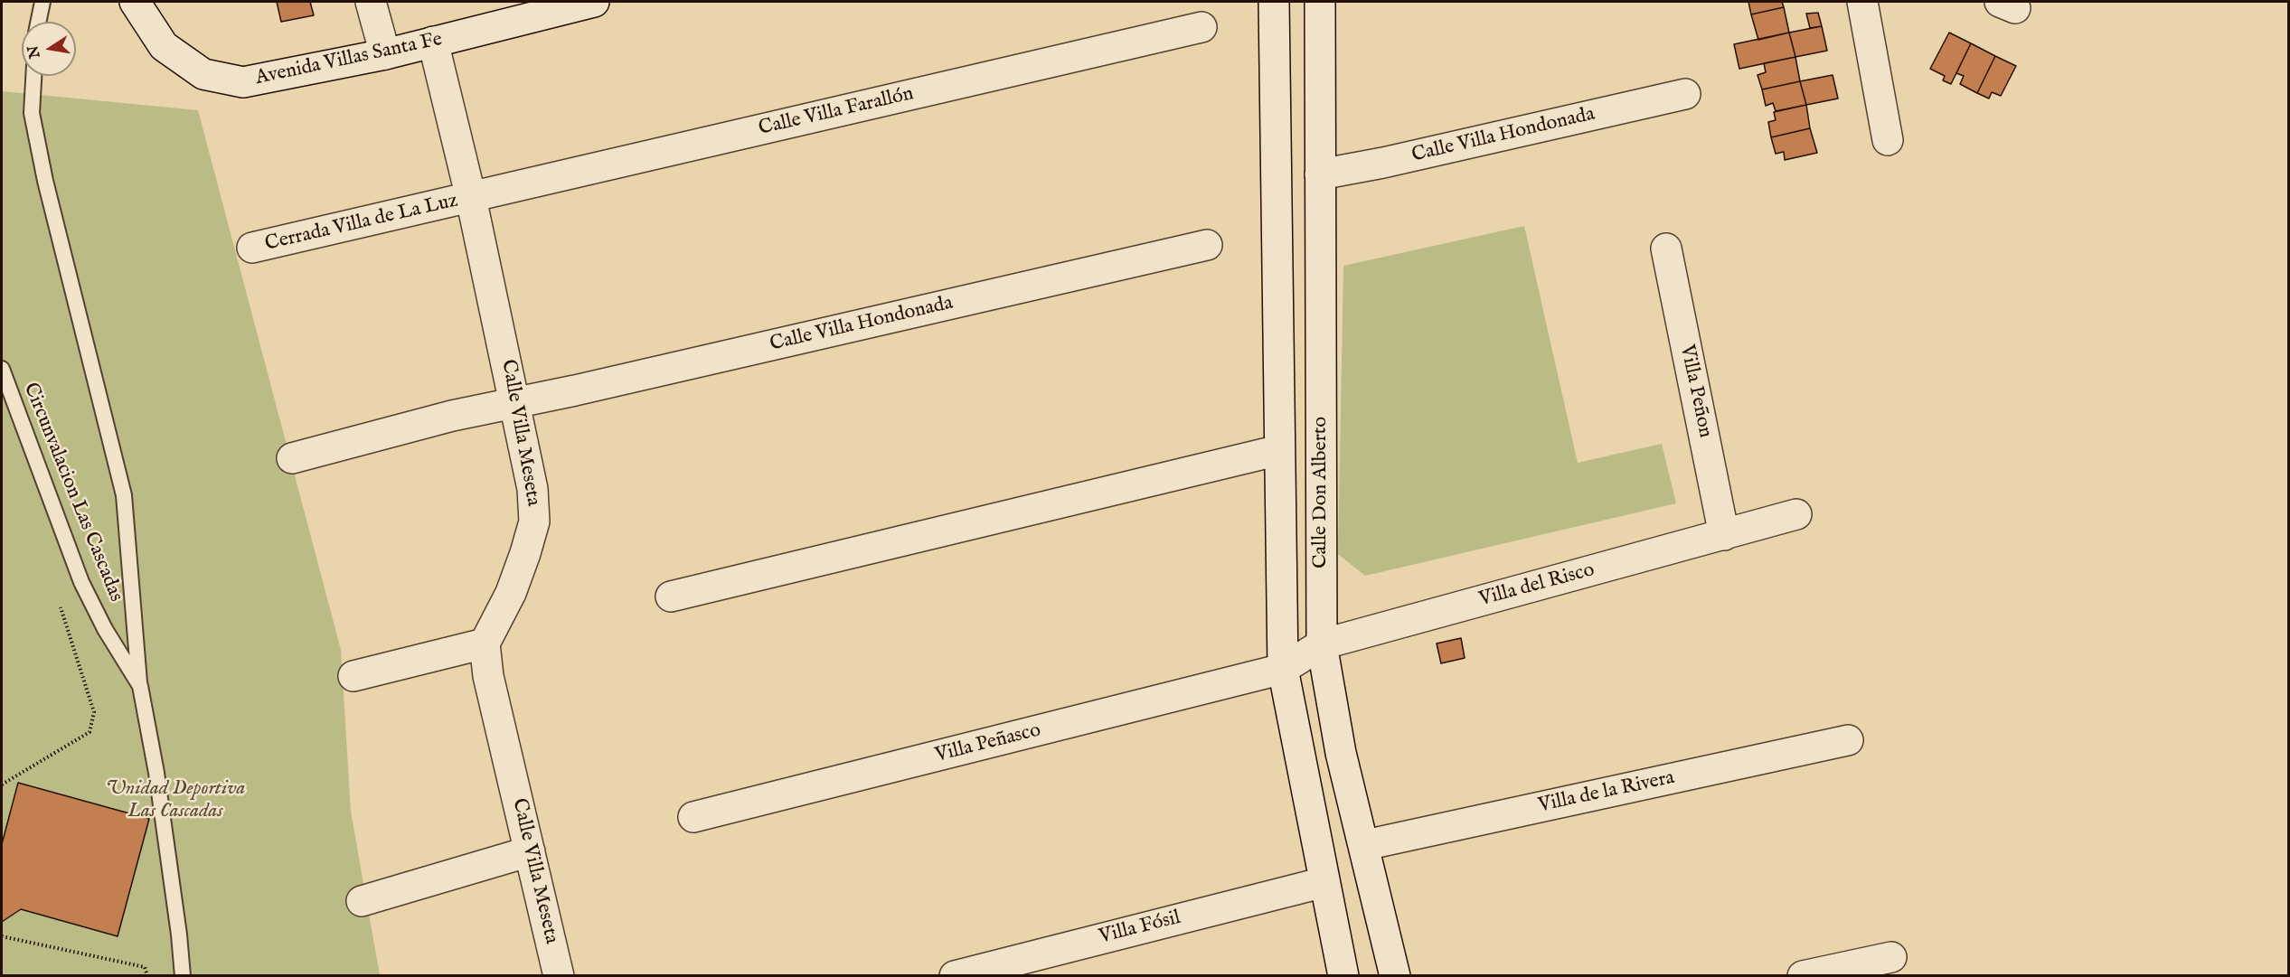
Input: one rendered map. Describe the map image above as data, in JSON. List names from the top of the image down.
{
  "streets": {
    "street": [
      "Avenida Villas Santa Fe",
      "Calle Villa Farallón",
      "Calle Villa Hondonada",
      "Cerrada Villa de La Luz",
      "Villa Peñon",
      "Calle Villa Meseta",
      "Calle Don Alberto",
      "Villa del Risco",
      "Villa Peñasco",
      "Villa de la Rivera",
      "Villa Fósil"
    ],
    "lane": ["Circunvalacion Las Cascadas"]
  },
  "crossings": [
    ["Avenida Villas Santa Fe", "Calle Villa Meseta"],
    ["Calle Villa Farallón", "Cerrada Villa de La Luz"],
    ["Calle Villa Farallón", "Calle Villa Meseta"],
    ["Calle Villa Hondonada", "Calle Villa Meseta"],
    ["Calle Villa Hondonada", "Calle Don Alberto"],
    ["Cerrada Villa de La Luz", "Calle Villa Meseta"],
    ["Villa Peñon", "Villa del Risco"],
    ["Calle Don Alberto", "Villa del Risco"],
    ["Calle Don Alberto", "Villa Peñasco"],
    ["Calle Don Alberto", "Villa de la Rivera"],
    ["Calle Don Alberto", "Villa Fósil"],
    ["Villa del Risco", "Villa Peñasco"]
  ],
  "parks": ["Unidad Deportiva Las Cascadas"],
  "north": "left"
}
